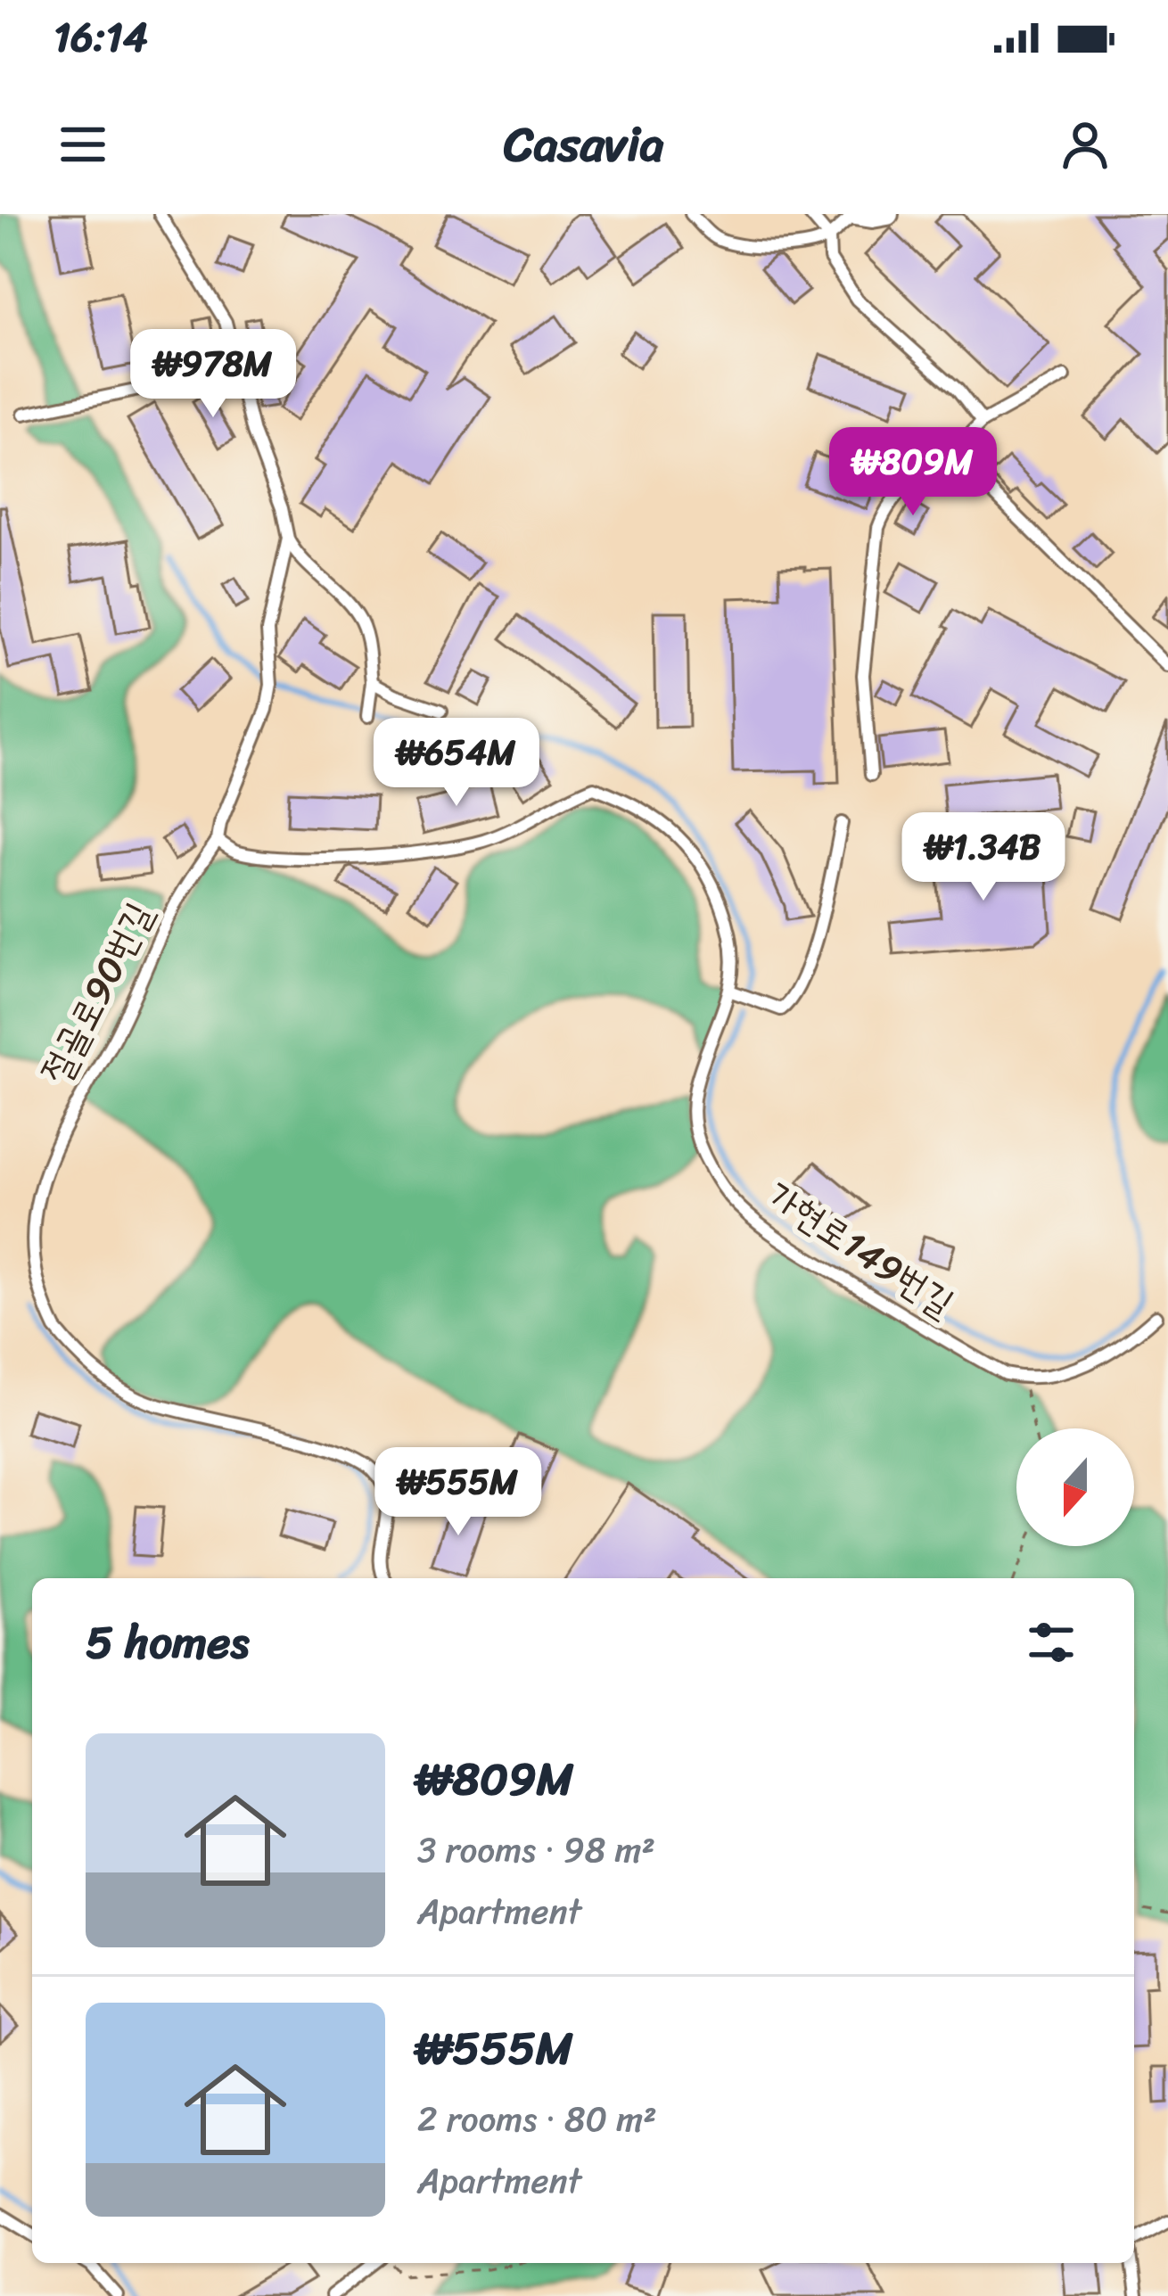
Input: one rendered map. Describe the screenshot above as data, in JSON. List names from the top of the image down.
{
  "streets": {
    "lane": ["절골로90번길", "가현로149번길"]
  },
  "crossings": [
    ["절골로90번길", "가현로149번길"]
  ],
  "north": "bottom",
  "page": {
    "status": "16:14",
    "header": "Casavia",
    "price": [
      "₩978M",
      "₩809M",
      "₩654M",
      "₩1.34B",
      "₩555M"
    ],
    "heading": "5 homes",
    "list": [
      {
        "name": "₩809M",
        "note": "3 rooms · 98 m² · Apartment"
      },
      {
        "name": "₩555M",
        "note": "2 rooms · 80 m² · Apartment"
      }
    ]
  }
}
